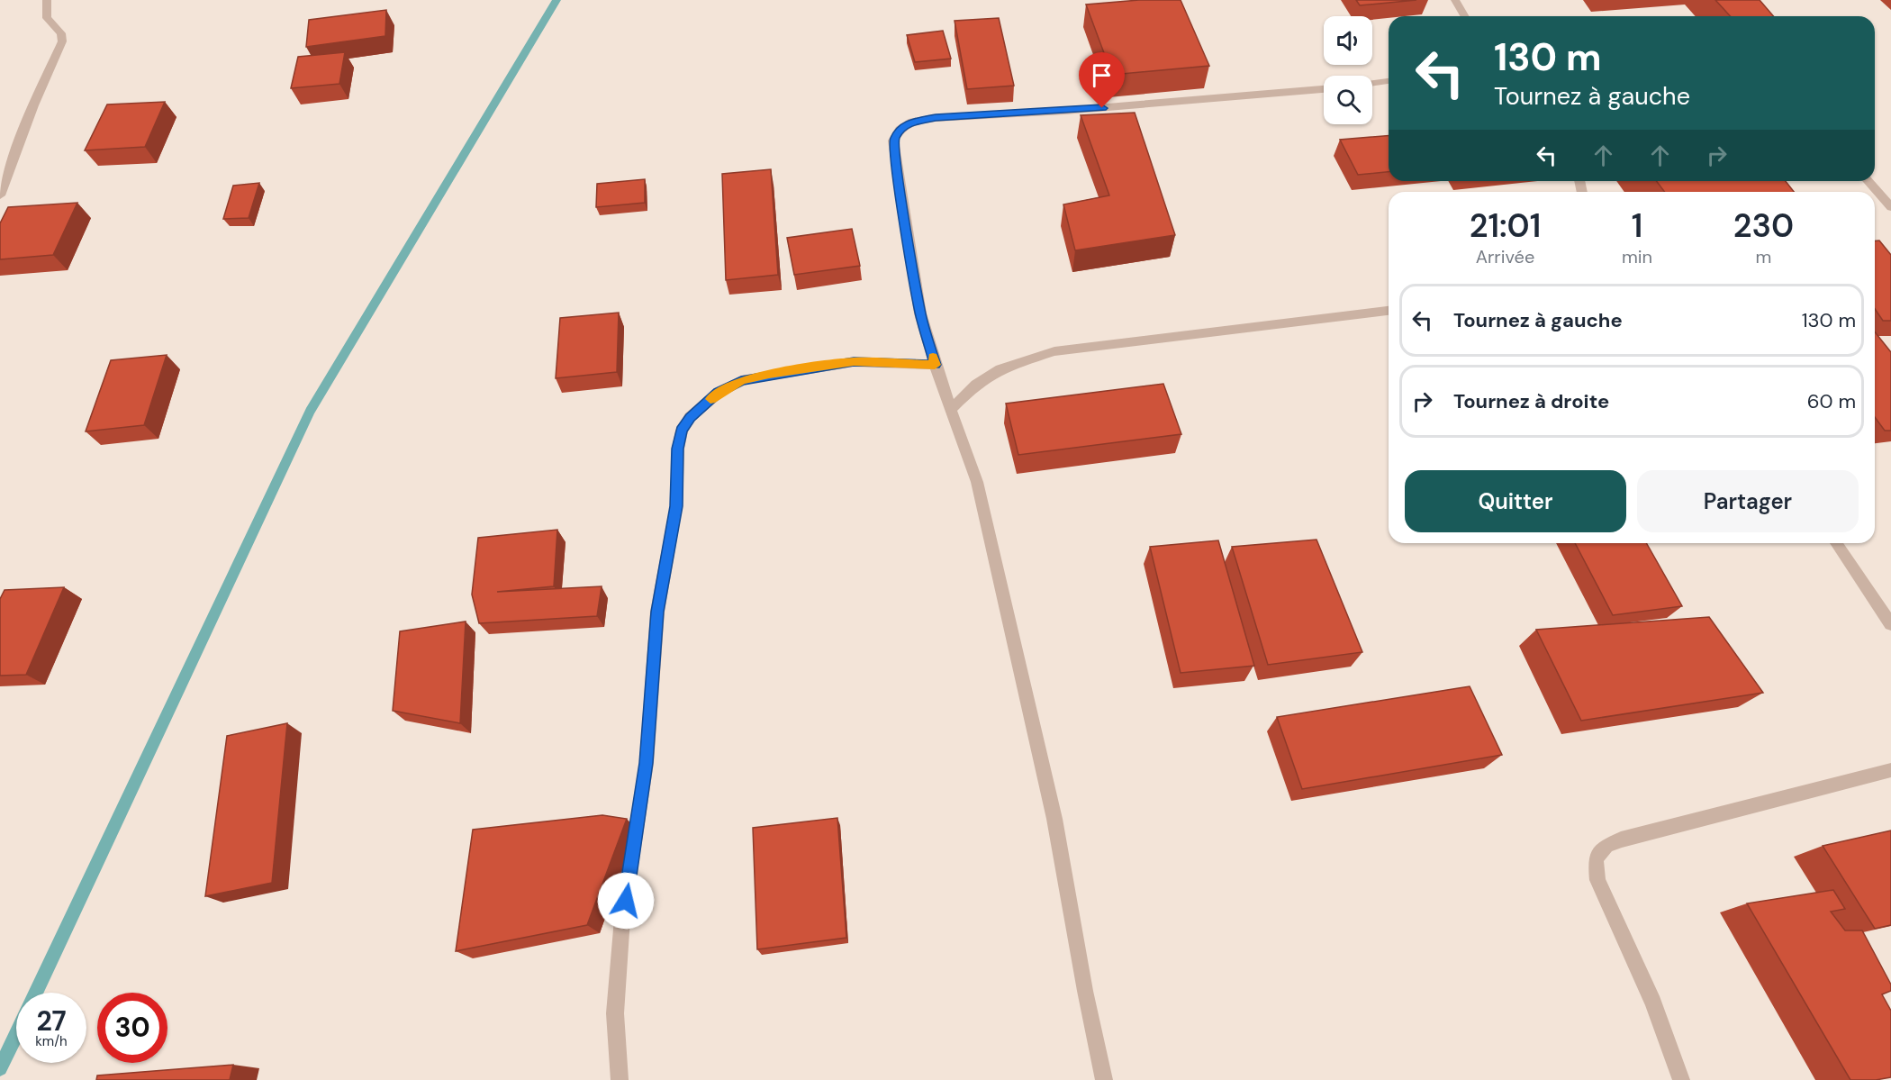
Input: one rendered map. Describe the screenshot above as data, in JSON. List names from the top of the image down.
{
  "page": {
    "turn": ["130 m", "Tournez à gauche"],
    "eta": [
      "21:01",
      "Arrivée",
      "1",
      "min",
      "230",
      "m"
    ],
    "list": [
      {
        "name": "Tournez à gauche",
        "value": "130 m"
      },
      {
        "name": "Tournez à droite",
        "value": "60 m"
      }
    ],
    "buttons": ["Quitter", "Partager"],
    "speed": "27 km/h",
    "limit": "30"
  }
}
